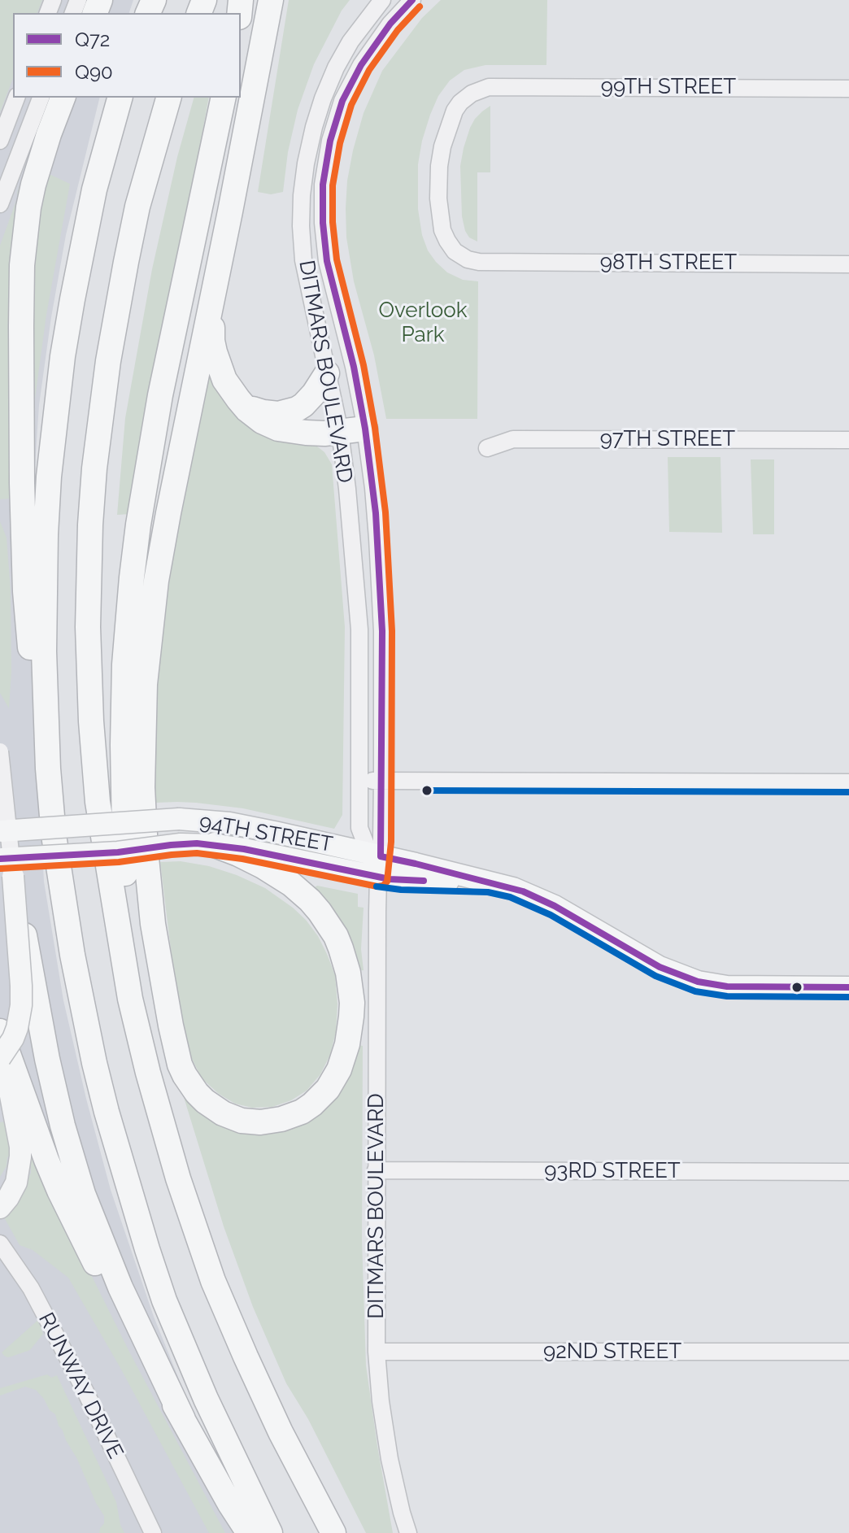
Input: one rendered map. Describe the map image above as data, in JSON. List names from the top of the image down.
{
  "streets": {
    "main road": ["94TH STREET"],
    "street": [
      "99TH STREET",
      "98TH STREET",
      "DITMARS BOULEVARD",
      "97TH STREET",
      "93RD STREET",
      "92ND STREET",
      "RUNWAY DRIVE"
    ]
  },
  "crossings": [
    ["99TH STREET", "98TH STREET"],
    ["DITMARS BOULEVARD", "94TH STREET"],
    ["DITMARS BOULEVARD", "93RD STREET"],
    ["DITMARS BOULEVARD", "92ND STREET"]
  ],
  "parks": ["Overlook Park"],
  "lines": ["transit line Q72", "transit line Q90"],
  "legend": ["Q72", "Q90"]
}
